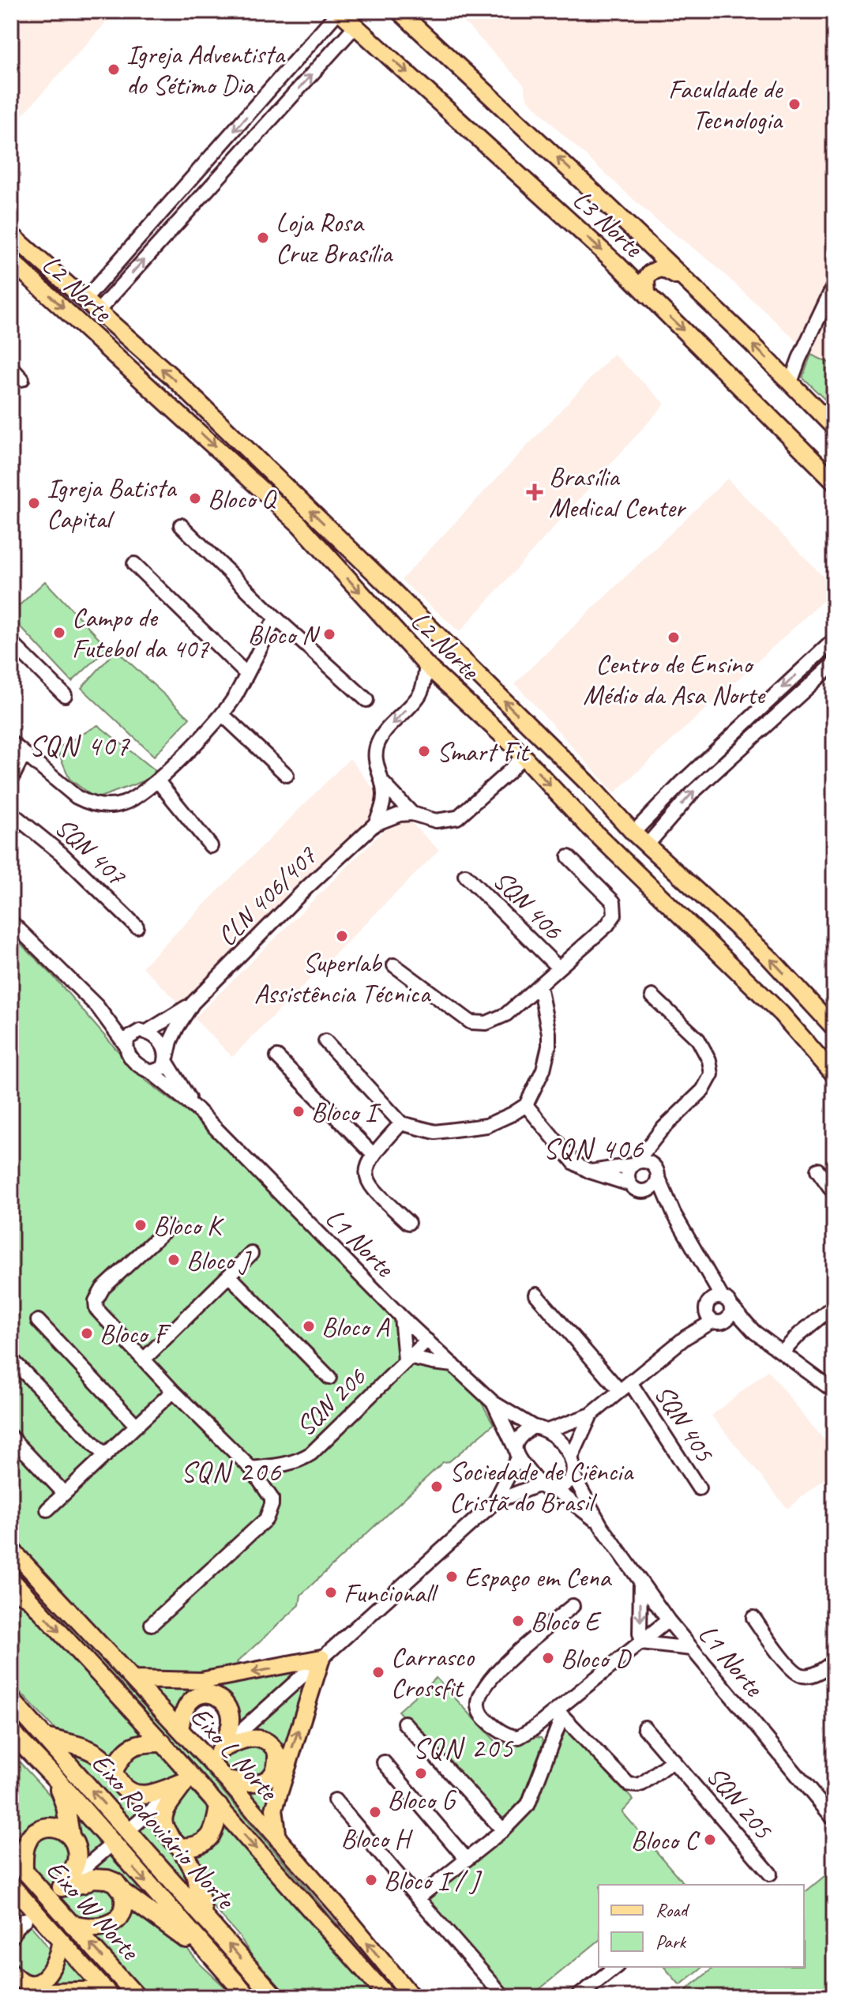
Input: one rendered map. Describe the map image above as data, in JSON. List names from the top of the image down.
{
  "streets": {
    "highway": ["Eixo Rodoviário Norte"],
    "main road": [
      "L3 Norte",
      "L2 Norte",
      "Eixo L Norte",
      "Eixo W Norte"
    ],
    "street": [
      "SQN 407",
      "CLN 406/407",
      "SQN 406",
      "L1 Norte",
      "SQN 206",
      "SQN 405",
      "SQN 205"
    ]
  },
  "crossings": [
    ["CLN 406/407", "L1 Norte"],
    ["L1 Norte", "SQN 206"]
  ],
  "districts": [
    "SQN 407",
    "SQN 406",
    "SQN 206",
    "SQN 205"
  ],
  "places": {
    "other": [
      "Igreja Adventista do Sétimo Dia",
      "Faculdade de Tecnologia",
      "Loja Rosa Cruz Brasília",
      "Bloco Q",
      "Igreja Batista Capital",
      "Campo de Futebol da 407",
      "Bloco N",
      "Centro de Ensino Médio da Asa Norte",
      "Smart Fit",
      "Superlab Assistência Técnica",
      "Bloco I",
      "Bloco K",
      "Bloco J",
      "Bloco A",
      "Bloco F",
      "Sociedade de Ciência Cristã do Brasil",
      "Espaço em Cena",
      "Funcionall",
      "Bloco E",
      "Bloco D",
      "Carrasco Crossfit",
      "Bloco G",
      "Bloco H",
      "Bloco C",
      "Bloco I / J"
    ],
    "health": ["Brasília Medical Center"]
  },
  "legend": ["Road", "Park"]
}
